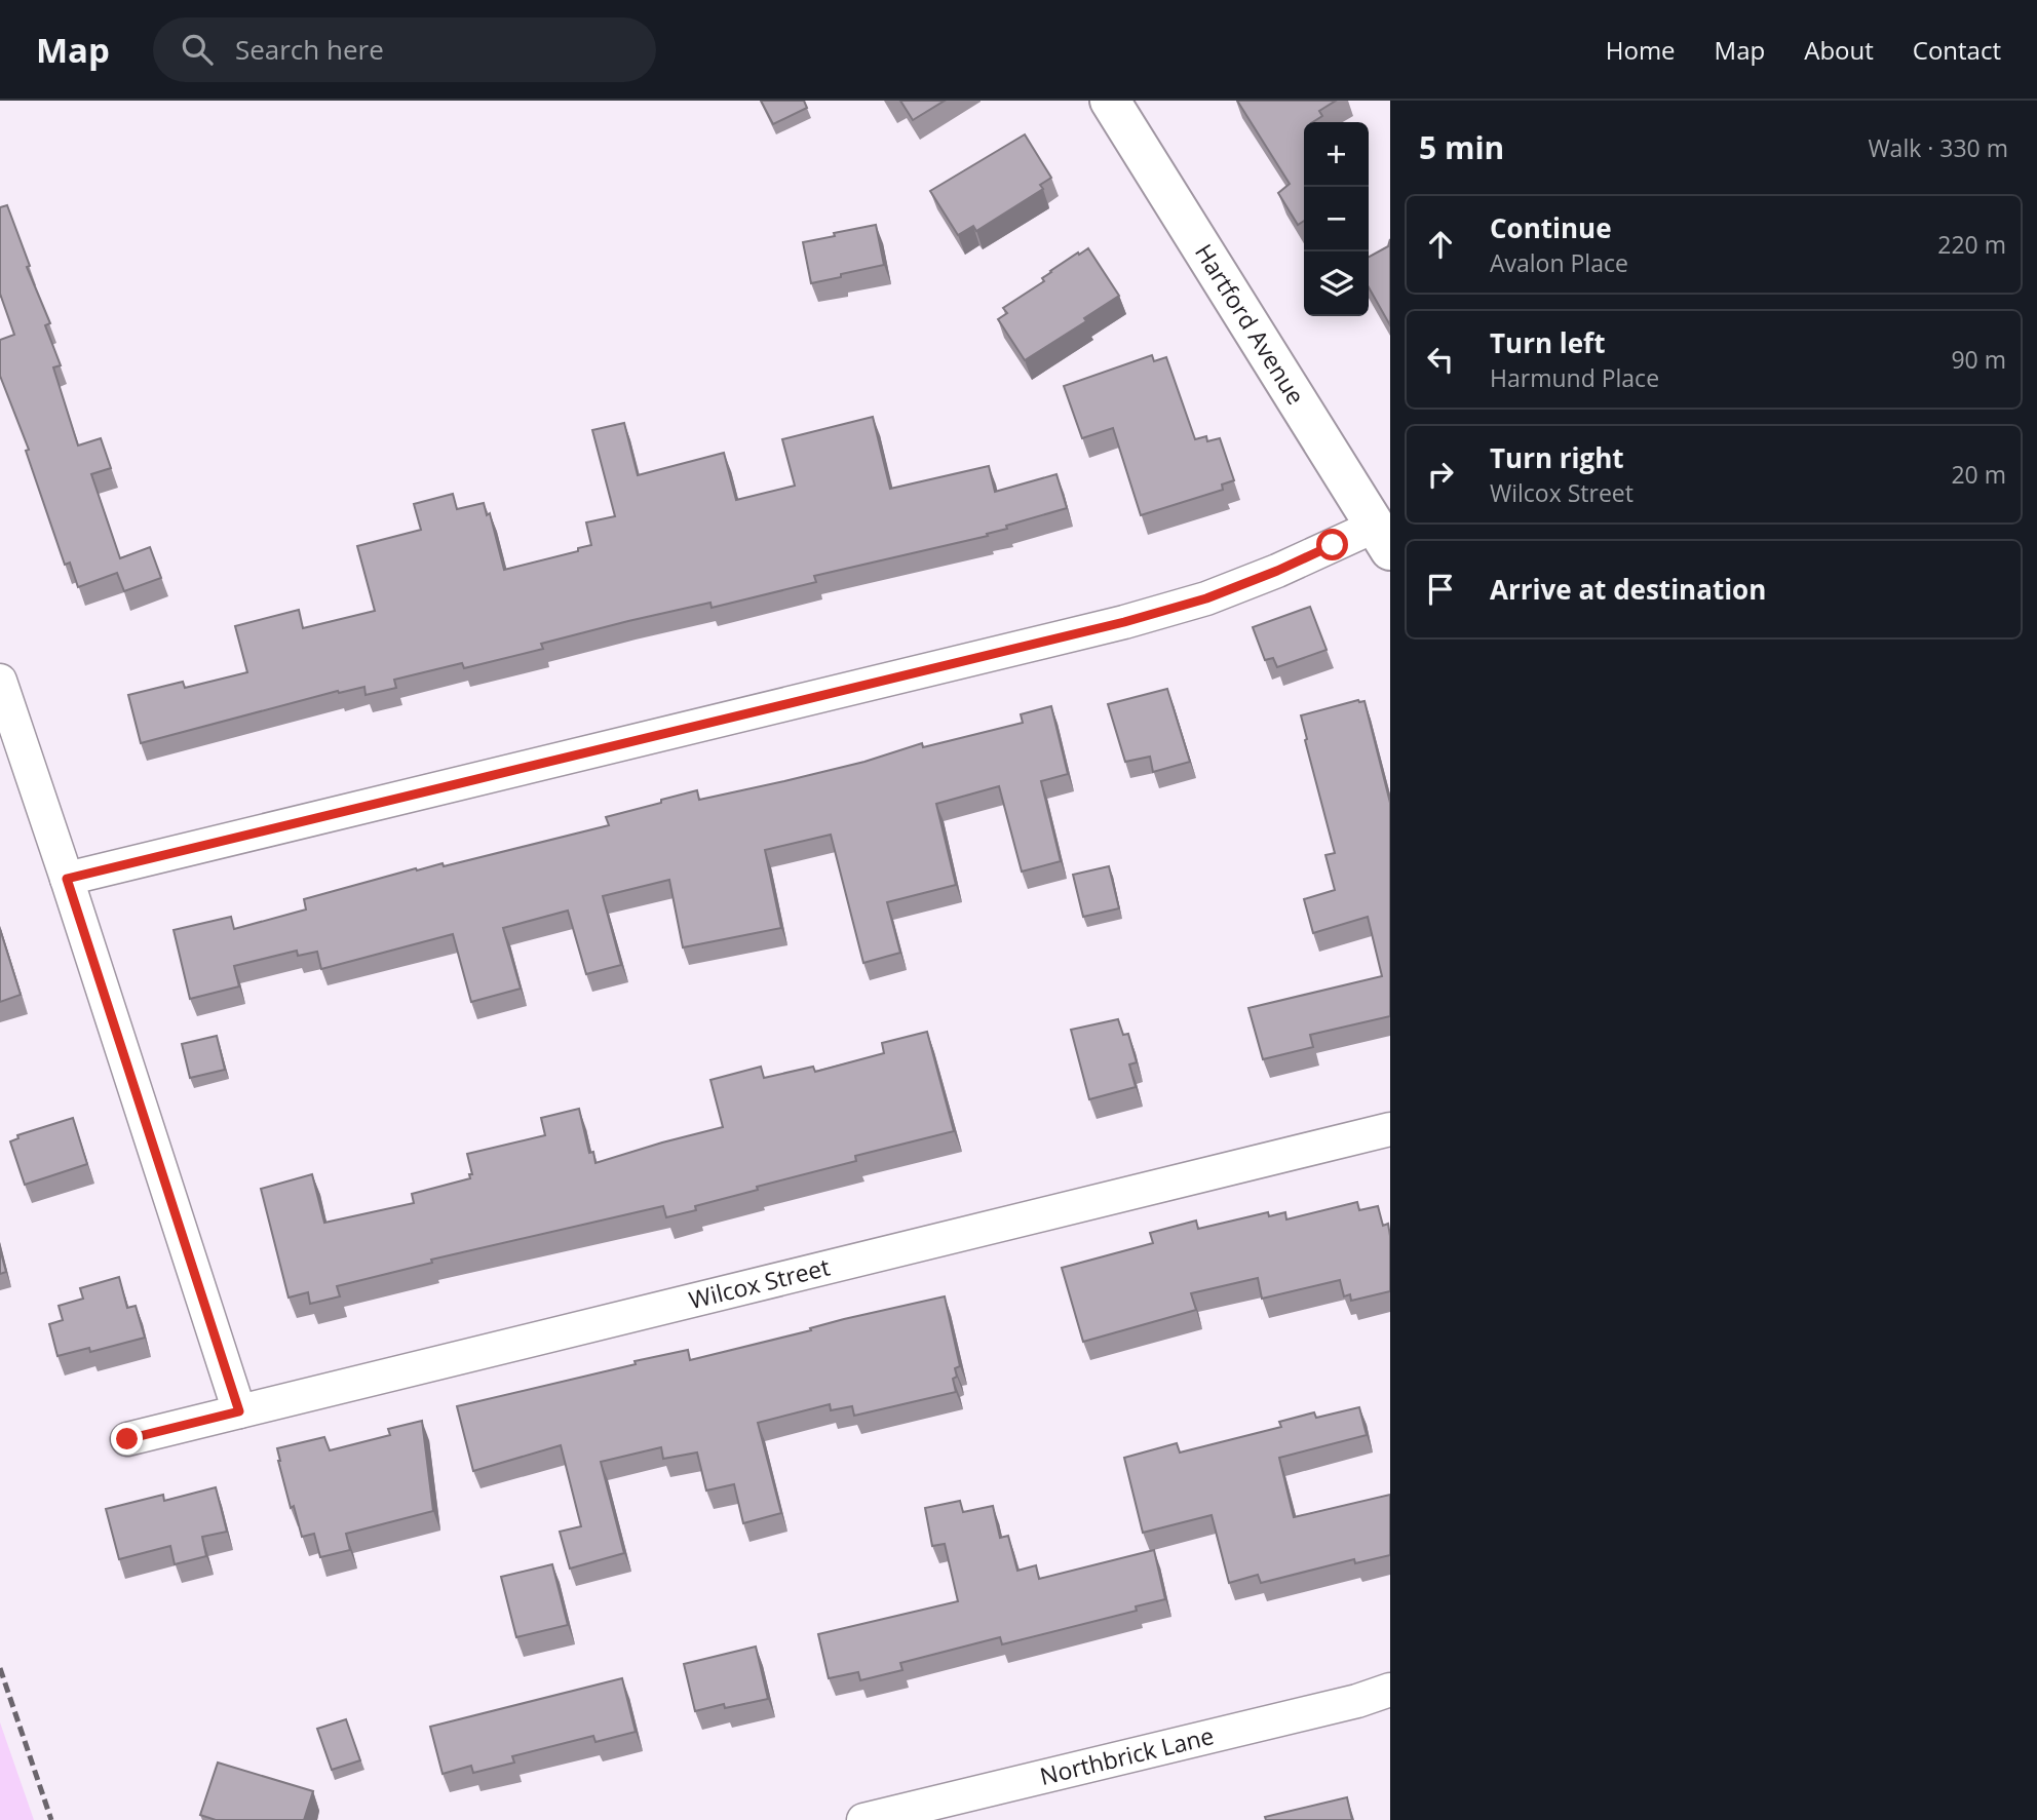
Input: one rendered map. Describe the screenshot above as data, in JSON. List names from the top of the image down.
{
  "streets": {
    "street": ["Hartford Avenue", "Wilcox Street", "Northbrick Lane"]
  },
  "page": {
    "header": "Map",
    "search": "Search here",
    "nav": [
      "Home",
      "Map",
      "About",
      "Contact"
    ],
    "heading": ["5 min", "Walk · 330 m"],
    "map_buttons": ["+", "−"],
    "list": [
      ["Continue", "Avalon Place", "220 m"],
      ["Turn left", "Harmund Place", "90 m"],
      ["Turn right", "Wilcox Street", "20 m"],
      "Arrive at destination"
    ]
  }
}
